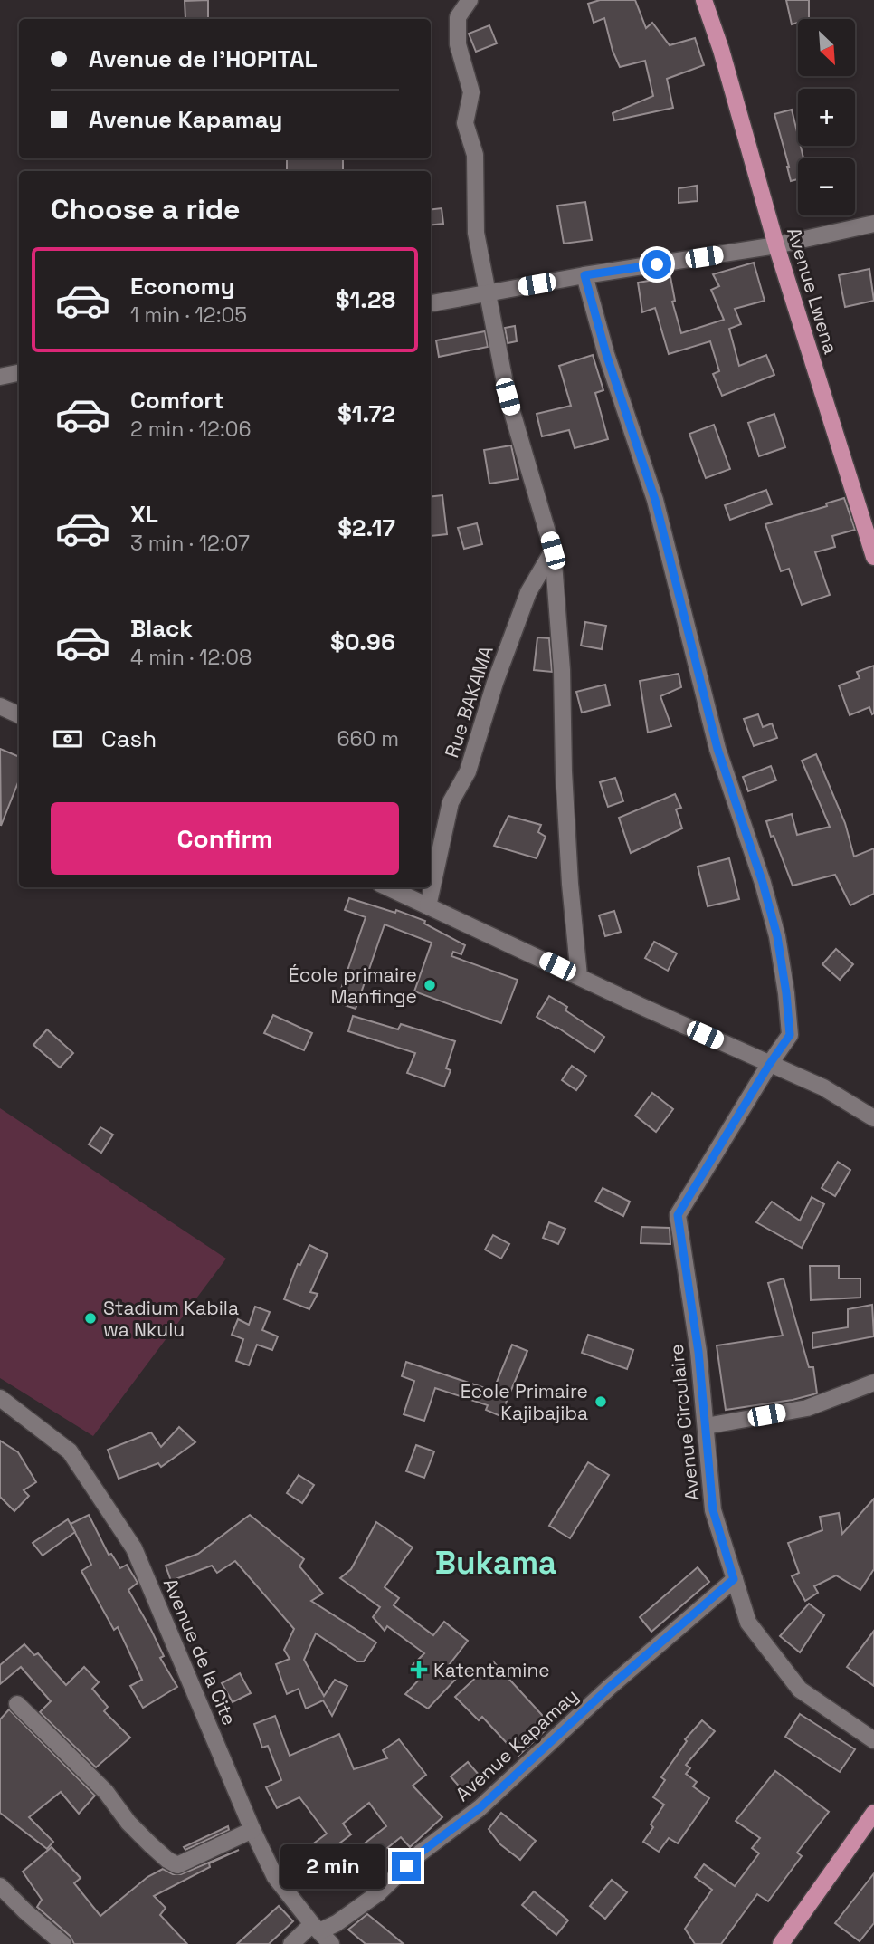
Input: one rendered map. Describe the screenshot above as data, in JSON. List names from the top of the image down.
{
  "streets": {
    "main road": ["Avenue Lwena"],
    "street": [
      "Rue BAKAMA",
      "Avenue Circulaire",
      "Avenue de la Cite",
      "Avenue Kapamay"
    ]
  },
  "crossings": [
    ["Avenue Circulaire", "Avenue Kapamay"],
    ["Avenue de la Cite", "Avenue Kapamay"]
  ],
  "districts": ["Bukama"],
  "places": {
    "other": ["École primaire Manfinge", "Stadium Kabila wa Nkulu", "Ecole Primaire Kajibajiba"],
    "health": ["Katentamine"]
  },
  "north": "bottom right",
  "page": {
    "map_buttons": ["+", "−"],
    "banner": ["Avenue de l'HOPITAL", "Avenue Kapamay"],
    "heading": "Choose a ride",
    "list": [
      {
        "name": "Economy",
        "note": "1 min · 12:05",
        "value": "$1.28"
      },
      {
        "name": "Comfort",
        "note": "2 min · 12:06",
        "value": "$1.72"
      },
      {
        "name": "XL",
        "note": "3 min · 12:07",
        "value": "$2.17"
      },
      {
        "name": "Black",
        "note": "4 min · 12:08",
        "value": "$0.96"
      }
    ],
    "pay": ["Cash", "660 m"],
    "buttons": "Confirm",
    "bubble": "2 min"
  }
}
